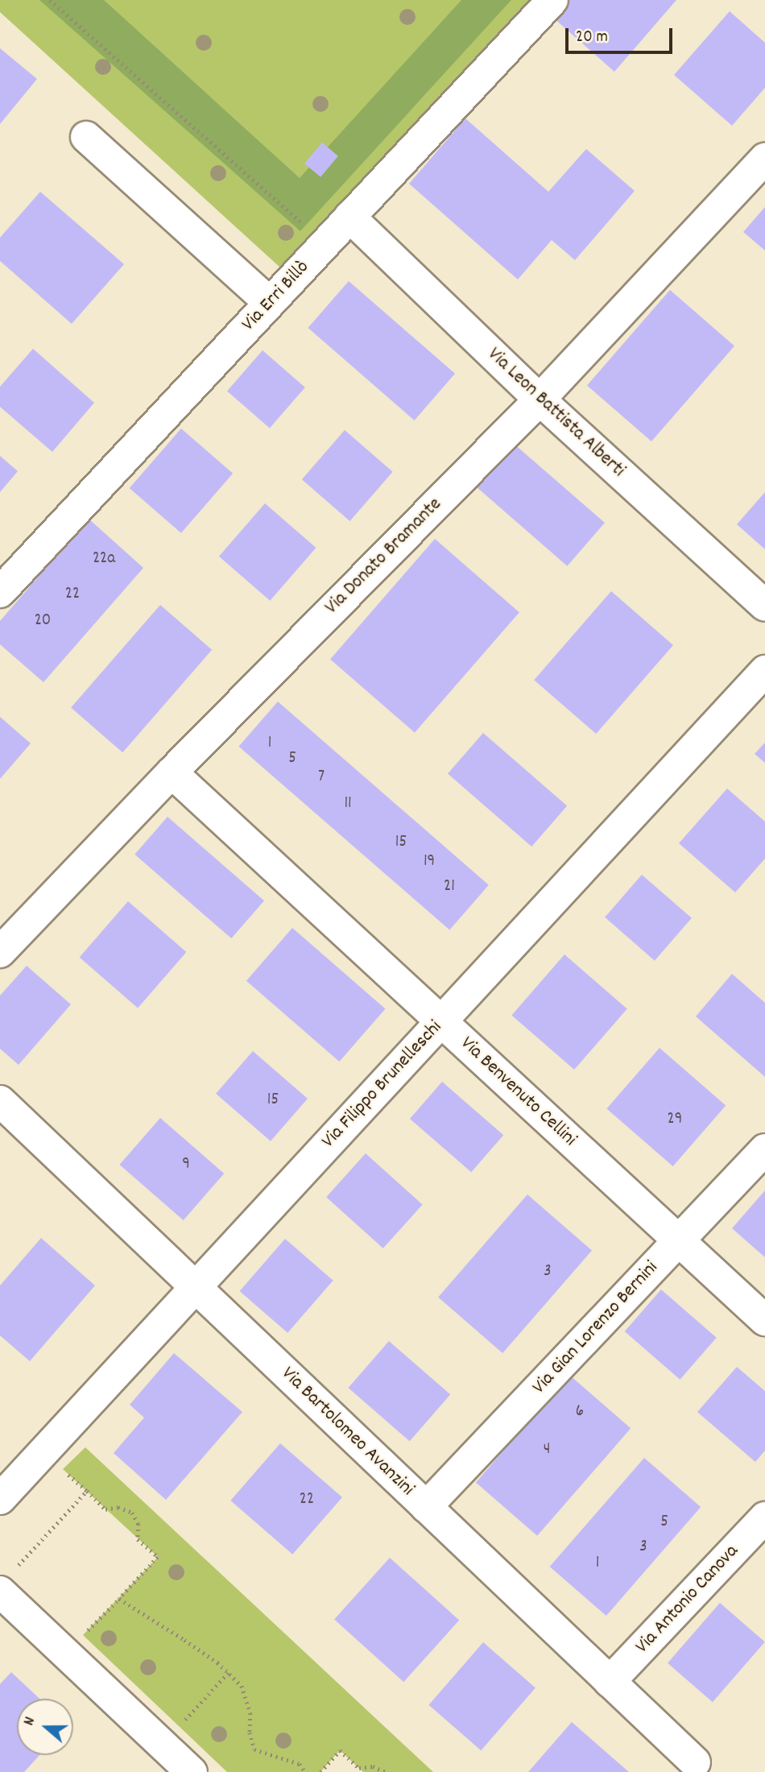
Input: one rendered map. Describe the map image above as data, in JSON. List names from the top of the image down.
{
  "streets": {
    "street": [
      "Via Erri Billò",
      "Via Leon Battista Alberti",
      "Via Donato Bramante",
      "Via Filippo Brunelleschi",
      "Via Benvenuto Cellini",
      "Via Gian Lorenzo Bernini",
      "Via Bartolomeo Avanzini",
      "Via Antonio Canova"
    ]
  },
  "crossings": [
    ["Via Erri Billò", "Via Leon Battista Alberti"],
    ["Via Leon Battista Alberti", "Via Donato Bramante"],
    ["Via Donato Bramante", "Via Benvenuto Cellini"],
    ["Via Filippo Brunelleschi", "Via Benvenuto Cellini"],
    ["Via Filippo Brunelleschi", "Via Bartolomeo Avanzini"],
    ["Via Benvenuto Cellini", "Via Gian Lorenzo Bernini"],
    ["Via Gian Lorenzo Bernini", "Via Bartolomeo Avanzini"],
    ["Via Bartolomeo Avanzini", "Via Antonio Canova"]
  ],
  "house_numbers": [
    "22a",
    "22",
    "20",
    "1",
    "5",
    "7",
    "11",
    "15",
    "19",
    "21",
    "15",
    "29",
    "9",
    "3",
    "6",
    "4",
    "22",
    "5",
    "3",
    "1"
  ],
  "scale_bar": "20 m",
  "north": "left"
}
